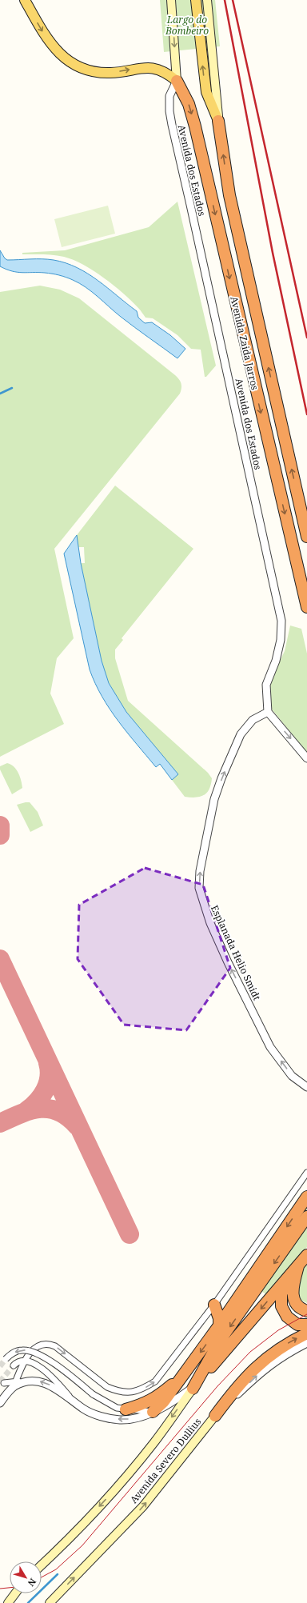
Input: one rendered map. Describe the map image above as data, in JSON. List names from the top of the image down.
{
  "streets": {
    "highway": ["Avenida Zaida Jarros"],
    "main road": ["Avenida Severo Dullius"],
    "street": ["Avenida dos Estados", "Esplanada Helio Smidt"]
  },
  "crossings": [
    ["Avenida dos Estados", "Avenida Zaida Jarros"],
    ["Avenida dos Estados", "Esplanada Helio Smidt"]
  ],
  "one_way": ["Esplanada Helio Smidt", "Avenida Severo Dullius"],
  "parks": ["Largo do Bombeiro"],
  "north": "bottom right"
}
